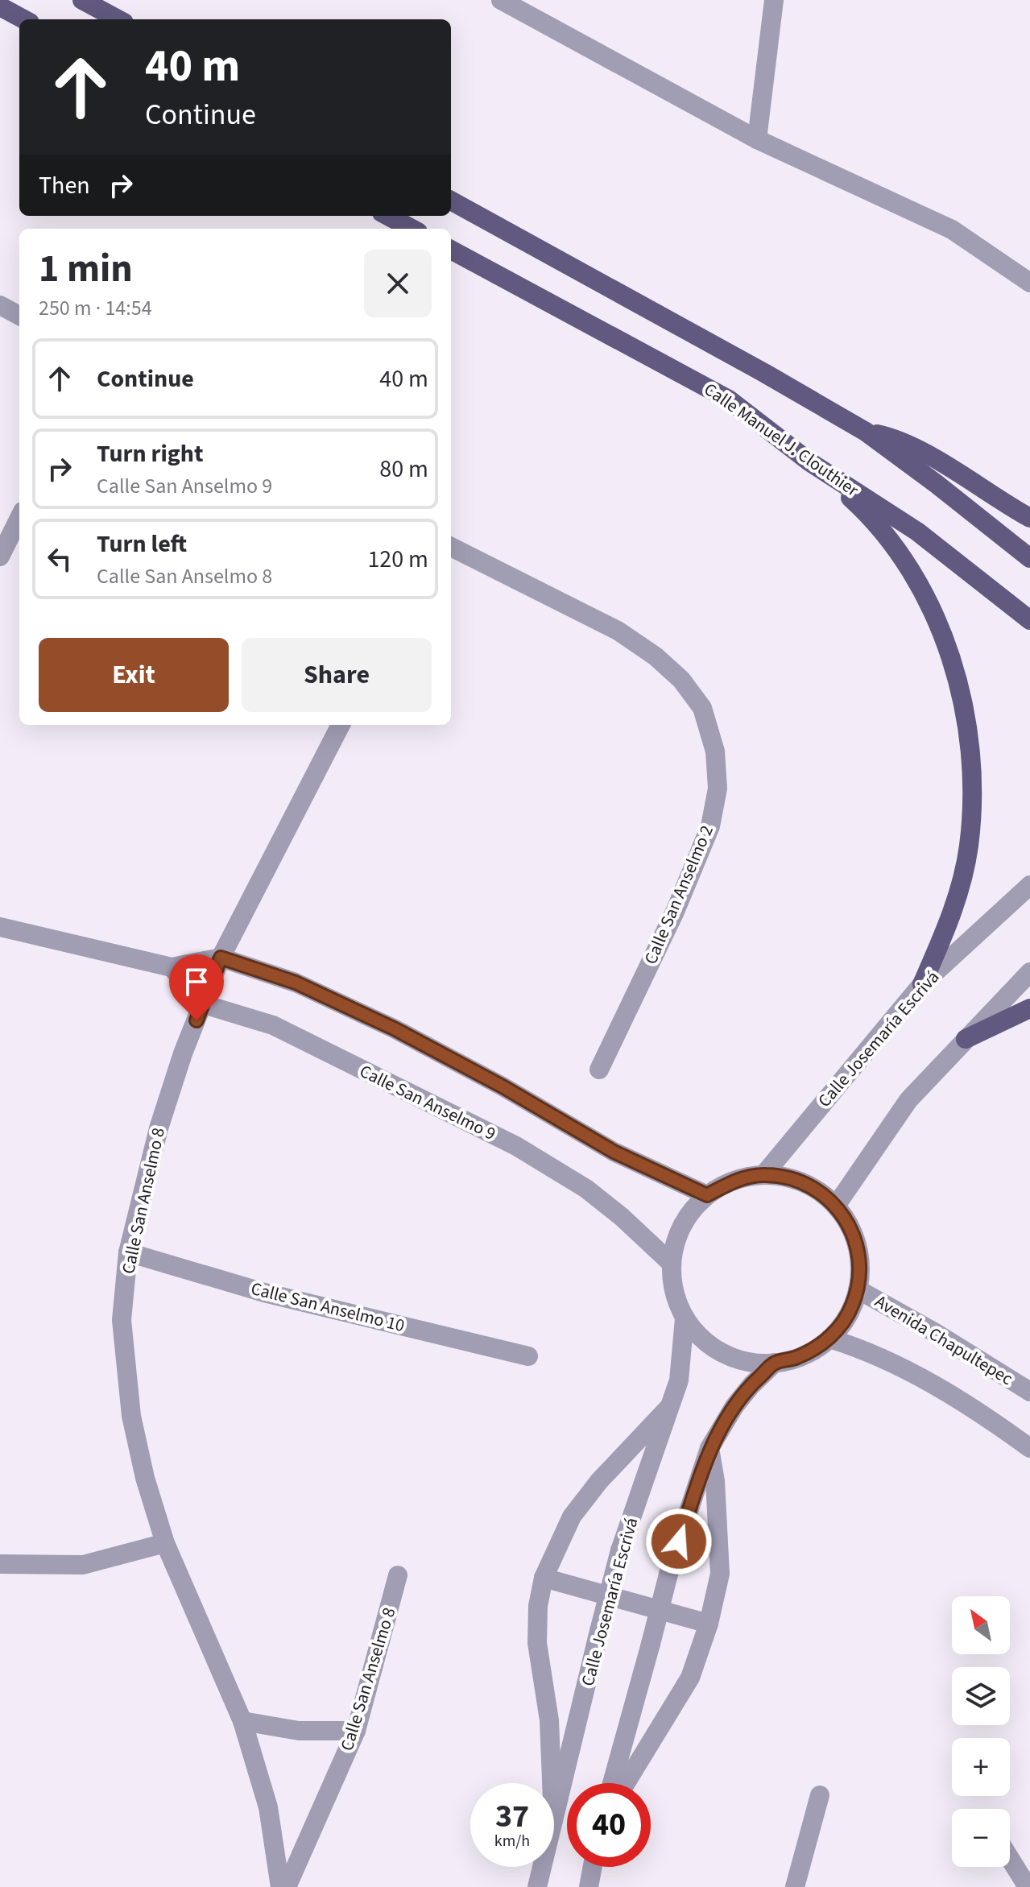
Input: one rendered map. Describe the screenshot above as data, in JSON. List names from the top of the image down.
{
  "streets": {
    "main road": ["Calle Manuel J. Clouthier"],
    "street": [
      "Calle San Anselmo 2",
      "Calle Josemaría Escrivá",
      "Calle San Anselmo 9",
      "Calle San Anselmo 8",
      "Calle San Anselmo 10",
      "Avenida Chapultepec"
    ]
  },
  "crossings": [
    ["Calle Josemaría Escrivá", "Calle San Anselmo 9"],
    ["Calle Josemaría Escrivá", "Avenida Chapultepec"],
    ["Calle San Anselmo 9", "Calle San Anselmo 8"],
    ["Calle San Anselmo 9", "Avenida Chapultepec"],
    ["Calle San Anselmo 8", "Calle San Anselmo 10"]
  ],
  "north": "top left",
  "page": {
    "turn": ["40 m", "Continue"],
    "then": "Then",
    "heading": ["1 min", "250 m · 14:54"],
    "list": [
      {
        "name": "Continue",
        "value": "40 m"
      },
      {
        "name": "Turn right",
        "note": "Calle San Anselmo 9",
        "value": "80 m"
      },
      {
        "name": "Turn left",
        "note": "Calle San Anselmo 8",
        "value": "120 m"
      }
    ],
    "buttons": ["Exit", "Share"],
    "map_buttons": ["+", "−"],
    "speed": "37 km/h",
    "limit": "40"
  }
}
